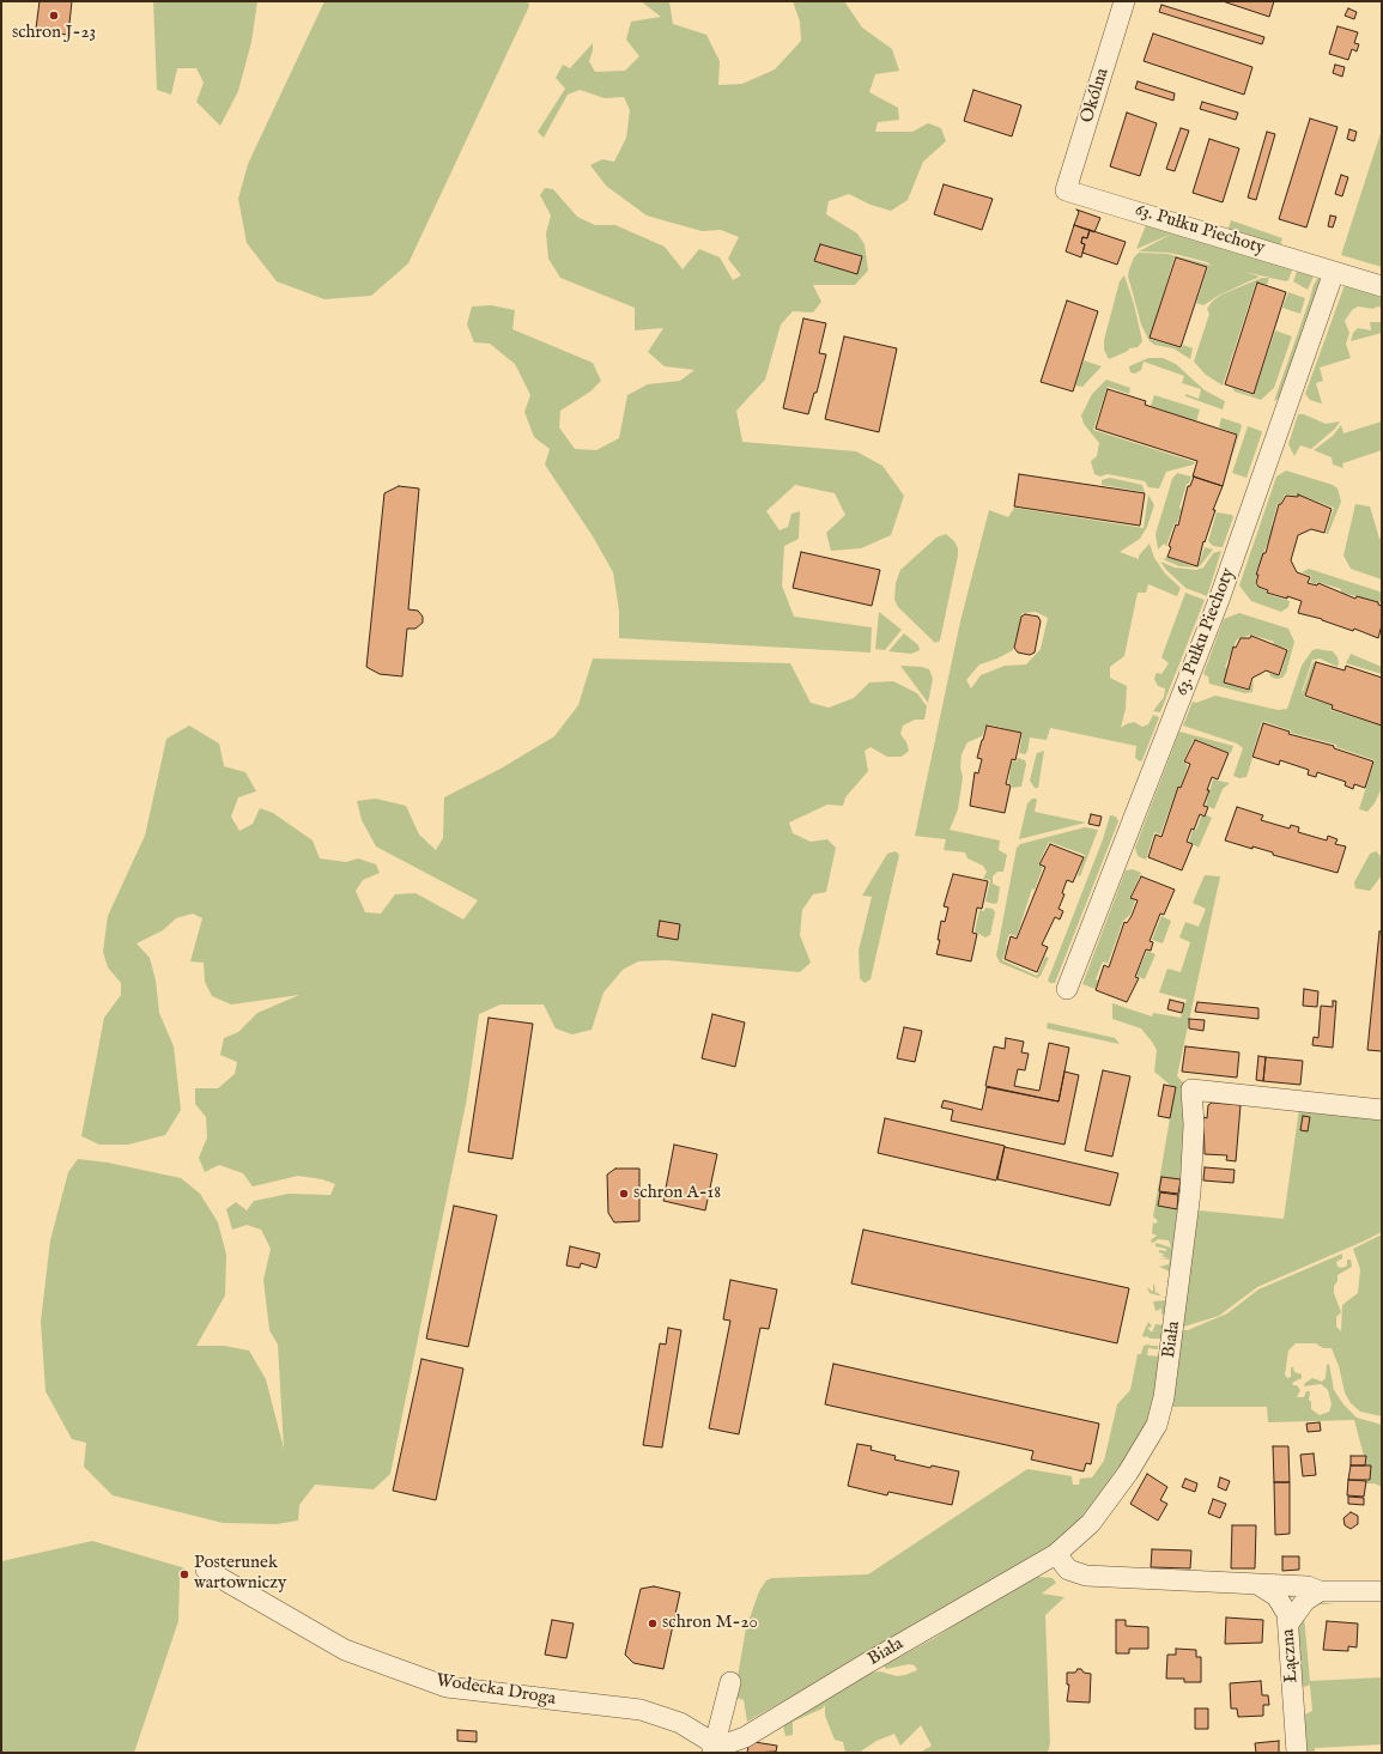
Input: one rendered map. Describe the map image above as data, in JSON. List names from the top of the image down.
{
  "streets": {
    "street": [
      "Okólna",
      "63. Pułku Piechoty",
      "Biała",
      "Łączna",
      "Wodecka Droga"
    ]
  },
  "crossings": [
    ["Okólna", "63. Pułku Piechoty"],
    ["Biała", "Wodecka Droga"]
  ],
  "places": [
    "schron J-23",
    "schron A-18",
    "Posterunek wartowniczy",
    "schron M-20"
  ]
}
